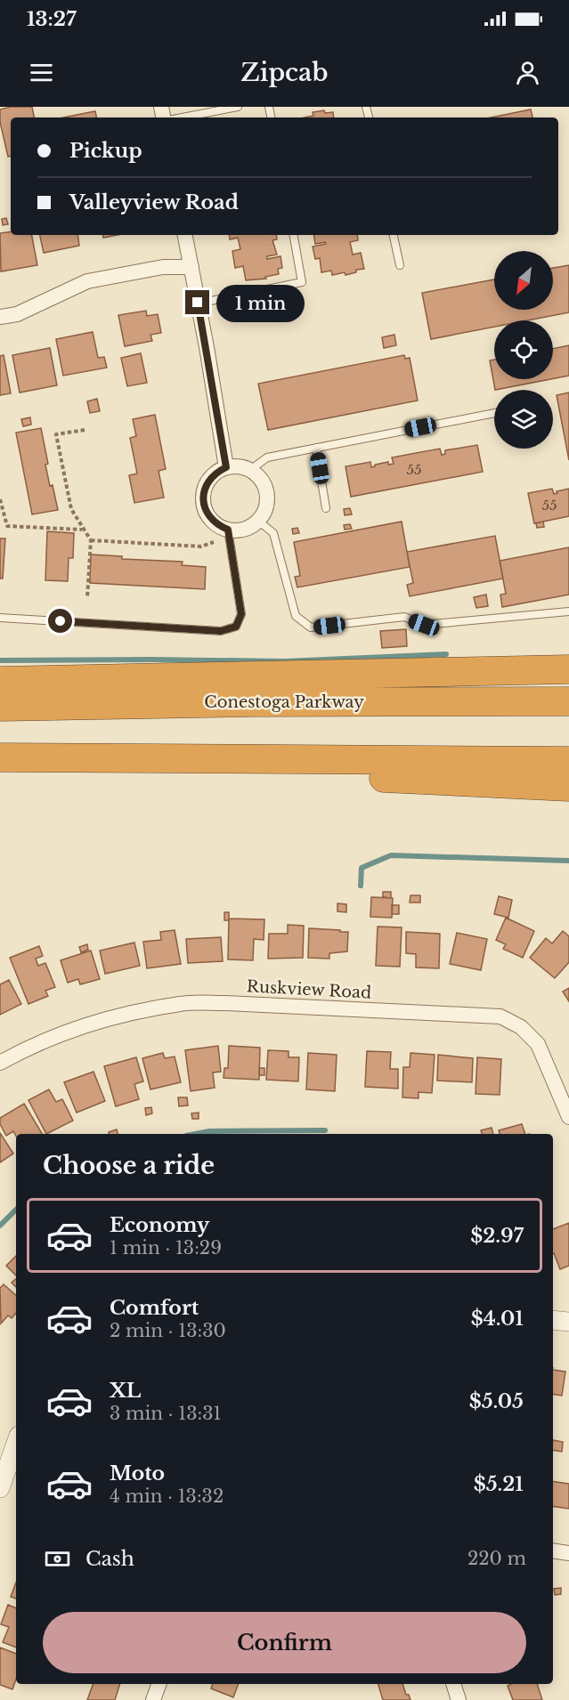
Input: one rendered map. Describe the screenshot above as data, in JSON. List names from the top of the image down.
{
  "streets": {
    "highway": ["Conestoga Parkway"],
    "street": ["Ruskview Road"]
  },
  "house_numbers": ["55", "55"],
  "north": "bottom left",
  "page": {
    "status": "13:27",
    "header": "Zipcab",
    "banner": ["Pickup", "Valleyview Road"],
    "bubble": "1 min",
    "heading": "Choose a ride",
    "list": [
      {
        "name": "Economy",
        "note": "1 min · 13:29",
        "value": "$2.97"
      },
      {
        "name": "Comfort",
        "note": "2 min · 13:30",
        "value": "$4.01"
      },
      {
        "name": "XL",
        "note": "3 min · 13:31",
        "value": "$5.05"
      },
      {
        "name": "Moto",
        "note": "4 min · 13:32",
        "value": "$5.21"
      }
    ],
    "pay": ["Cash", "220 m"],
    "buttons": "Confirm"
  }
}
